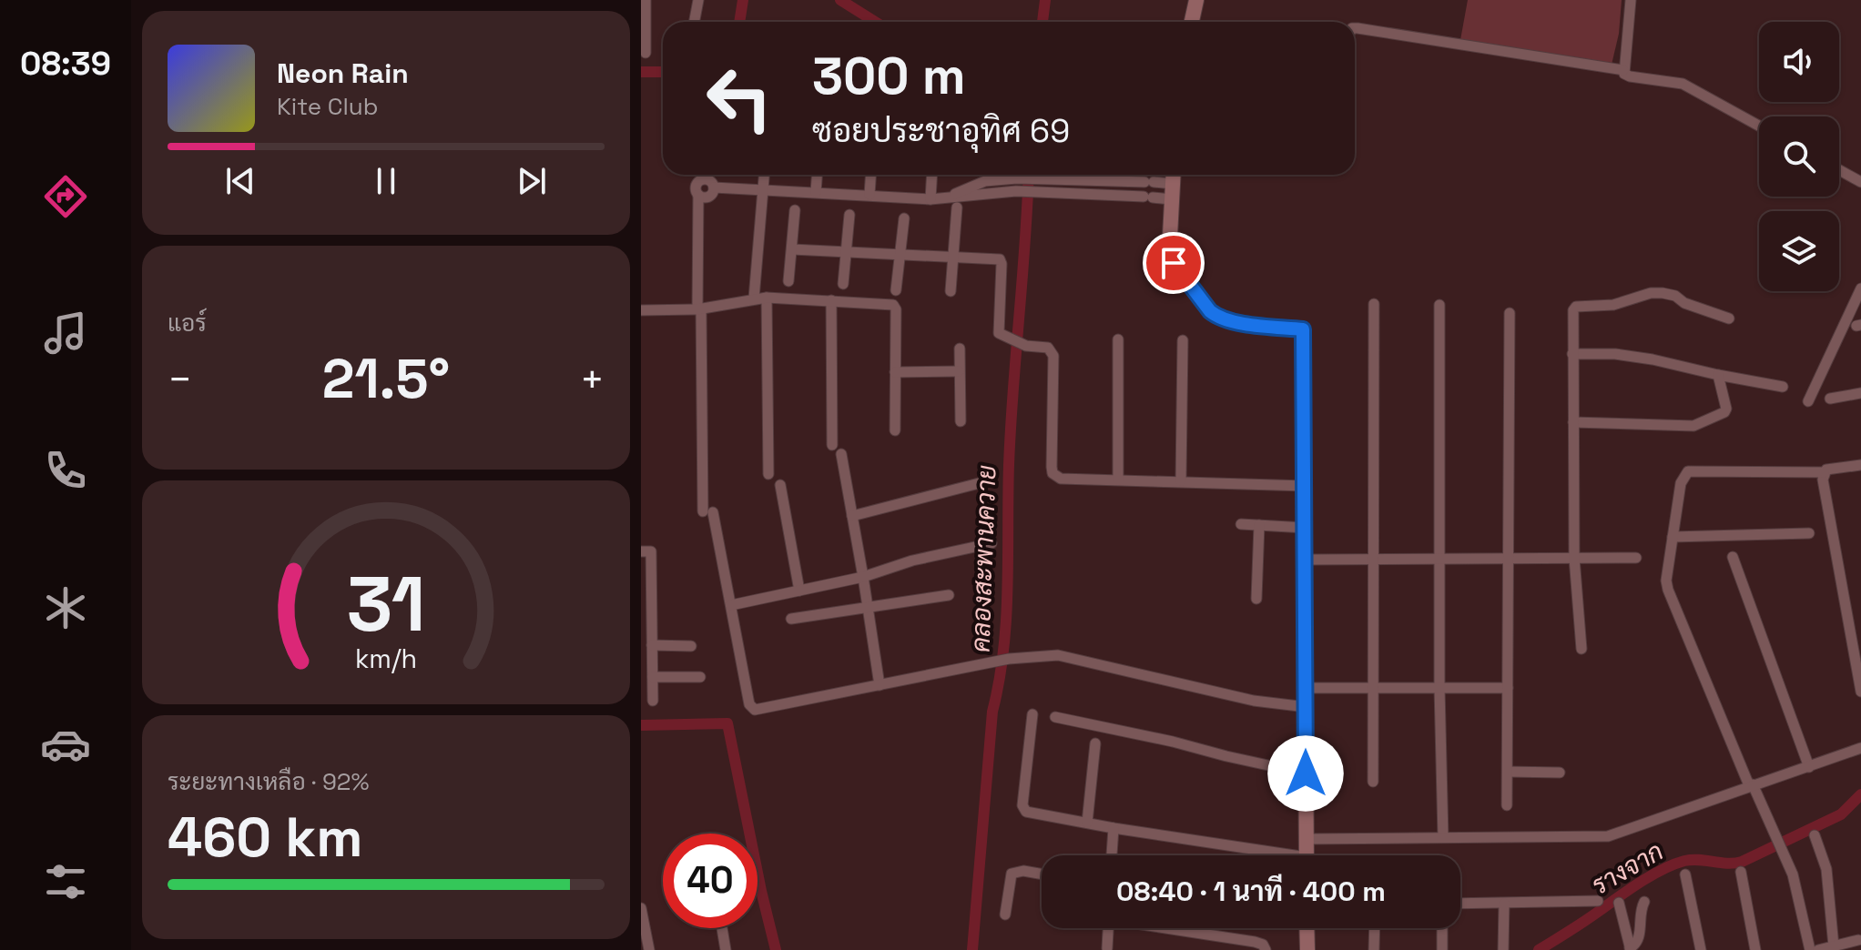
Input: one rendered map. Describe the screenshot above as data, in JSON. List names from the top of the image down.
{
  "water": ["คลองสะพานควาย", "รางจาก"],
  "page": {
    "tabs": "08:39",
    "turn": ["300 m", "ซอยประชาอุทิศ 69"],
    "song": ["Neon Rain", "Kite Club"],
    "tile": [
      "แอร์",
      ["ระยะทางเหลือ · 92%", "460 km"]
    ],
    "heat": ["−", "21.5°", "+"],
    "limit": "40",
    "trip": "08:40 · 1 นาที · 400 m",
    "gauge": ["31", "km/h"]
  }
}
